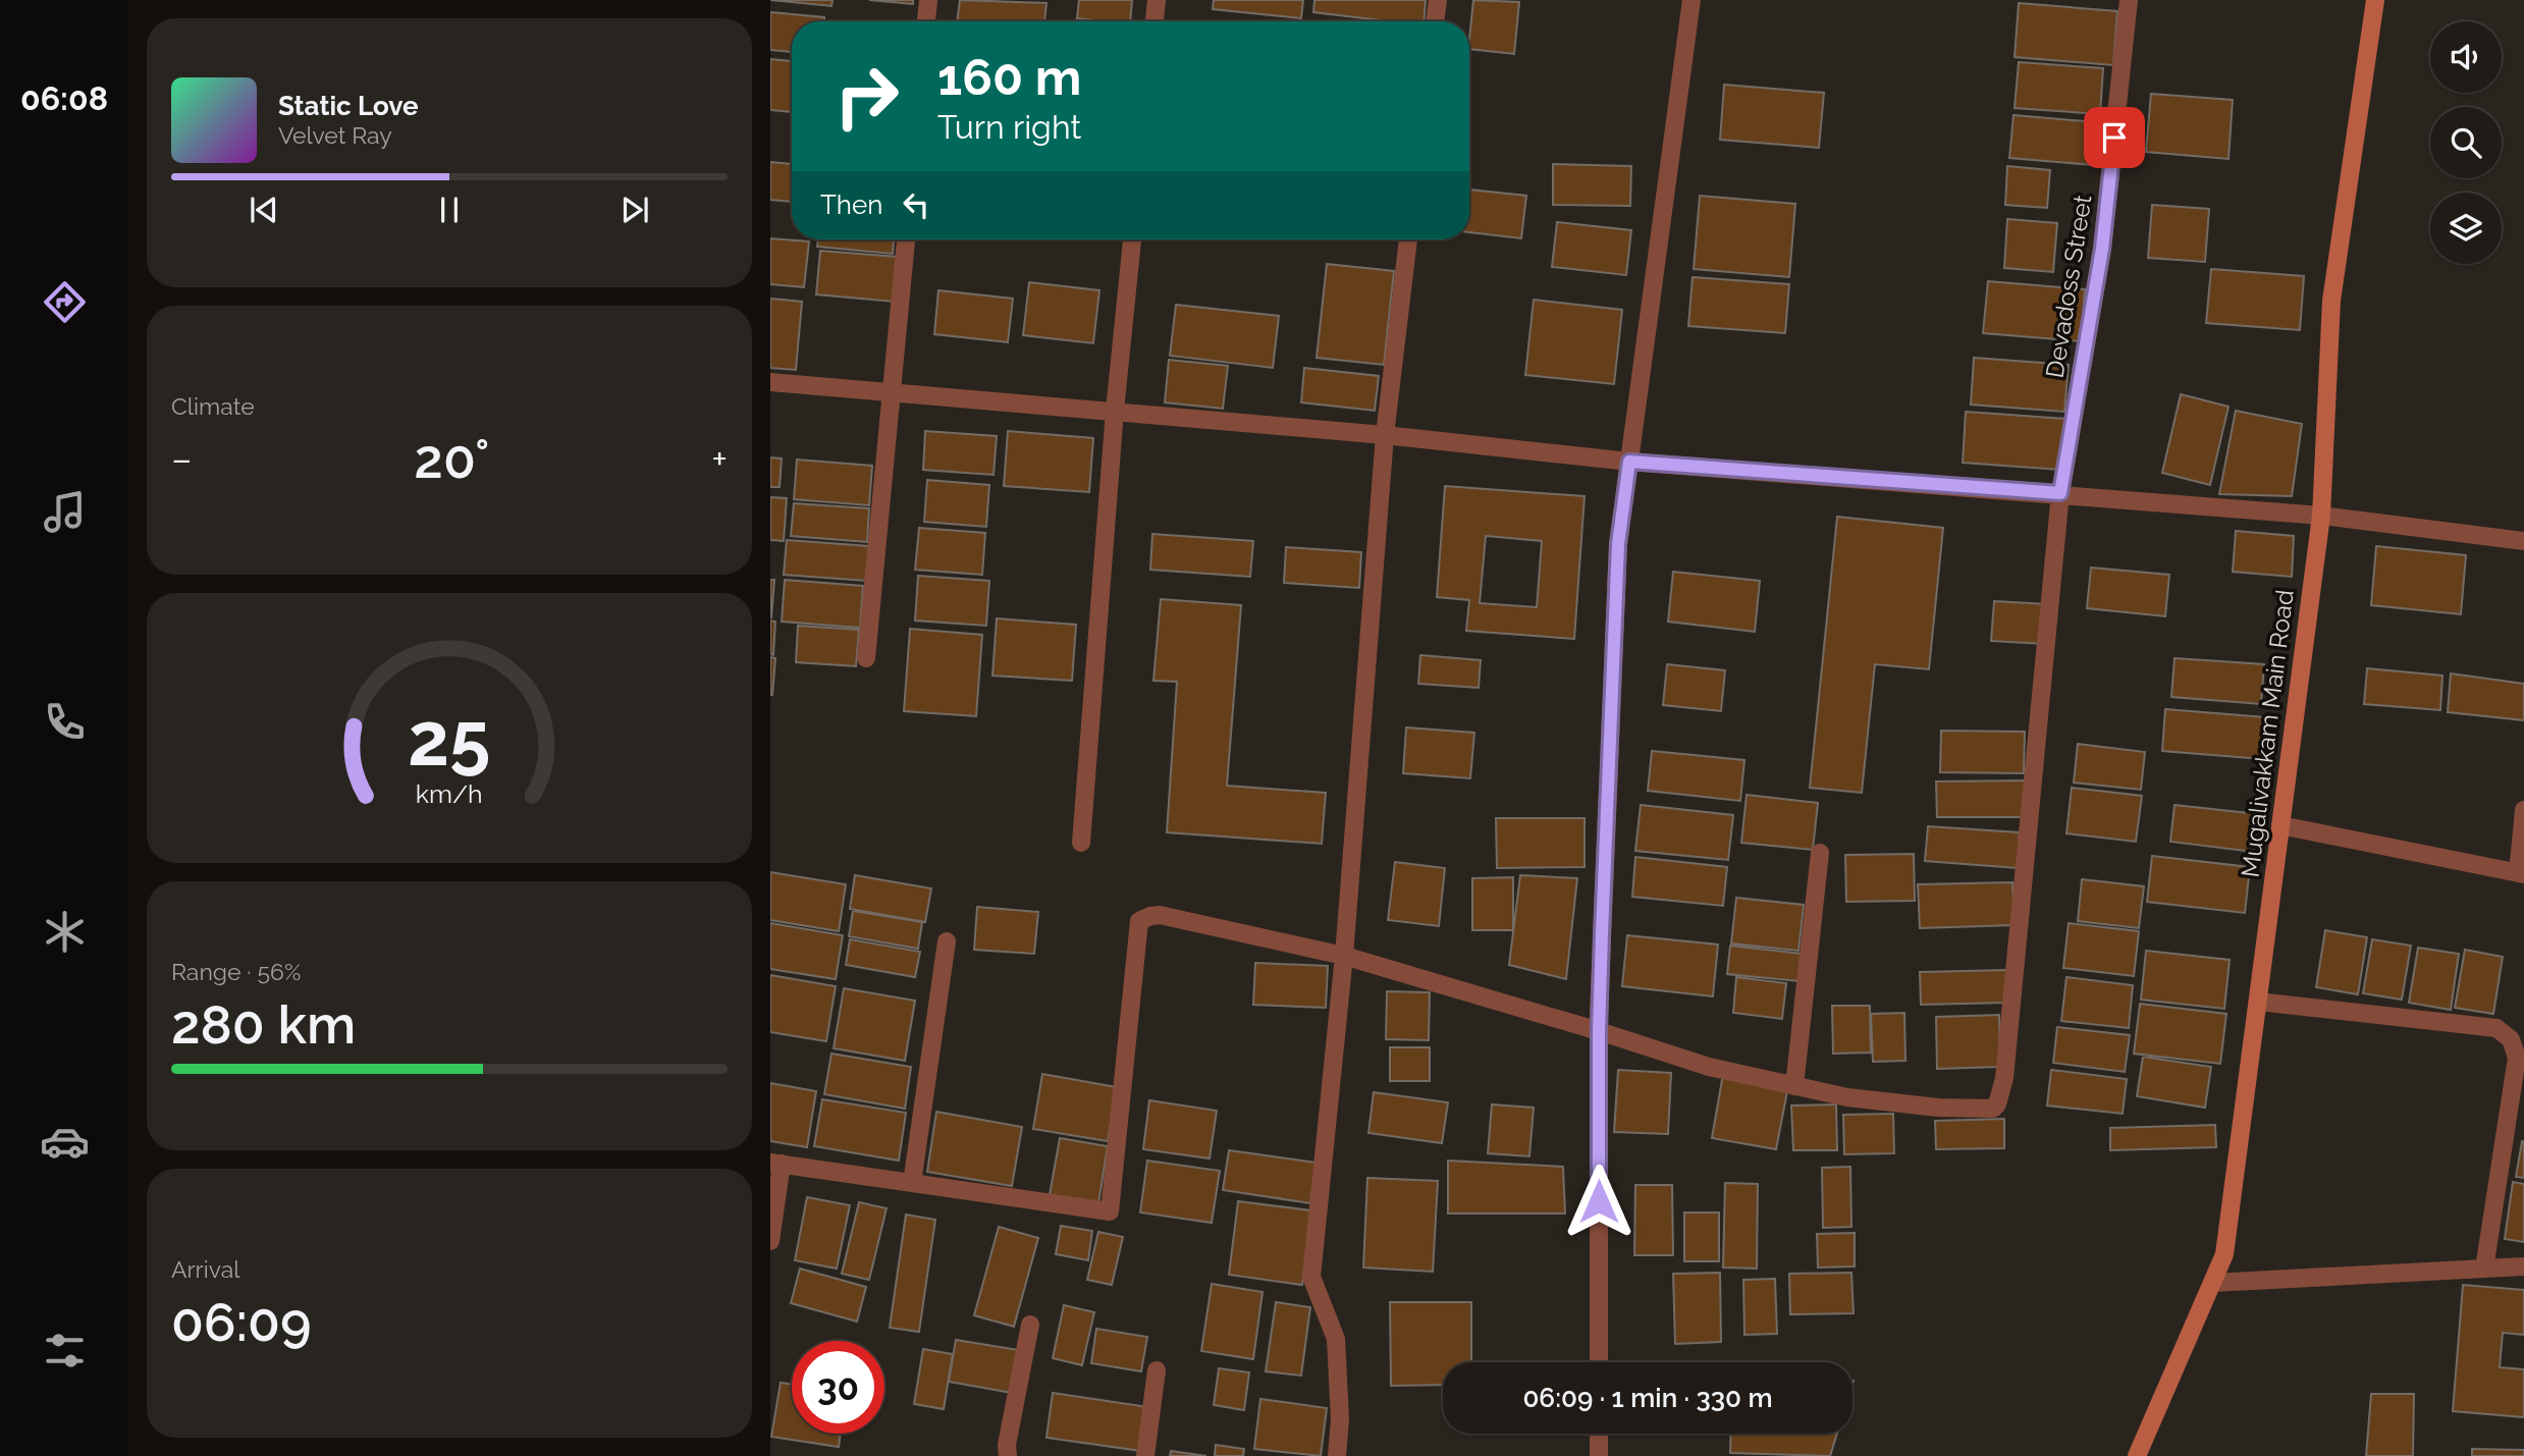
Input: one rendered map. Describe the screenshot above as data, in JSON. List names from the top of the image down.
{
  "streets": {
    "street": ["Devadoss Street", "Mugalivakkam Main Road"]
  },
  "page": {
    "tabs": "06:08",
    "turn": ["160 m", "Turn right"],
    "song": ["Static Love", "Velvet Ray"],
    "then": "Then",
    "tile": [
      "Climate",
      ["Range · 56%", "280 km"],
      ["Arrival", "06:09"]
    ],
    "heat": ["−", "20°", "+"],
    "limit": "30",
    "trip": "06:09 · 1 min · 330 m",
    "gauge": ["25", "km/h"]
  }
}
